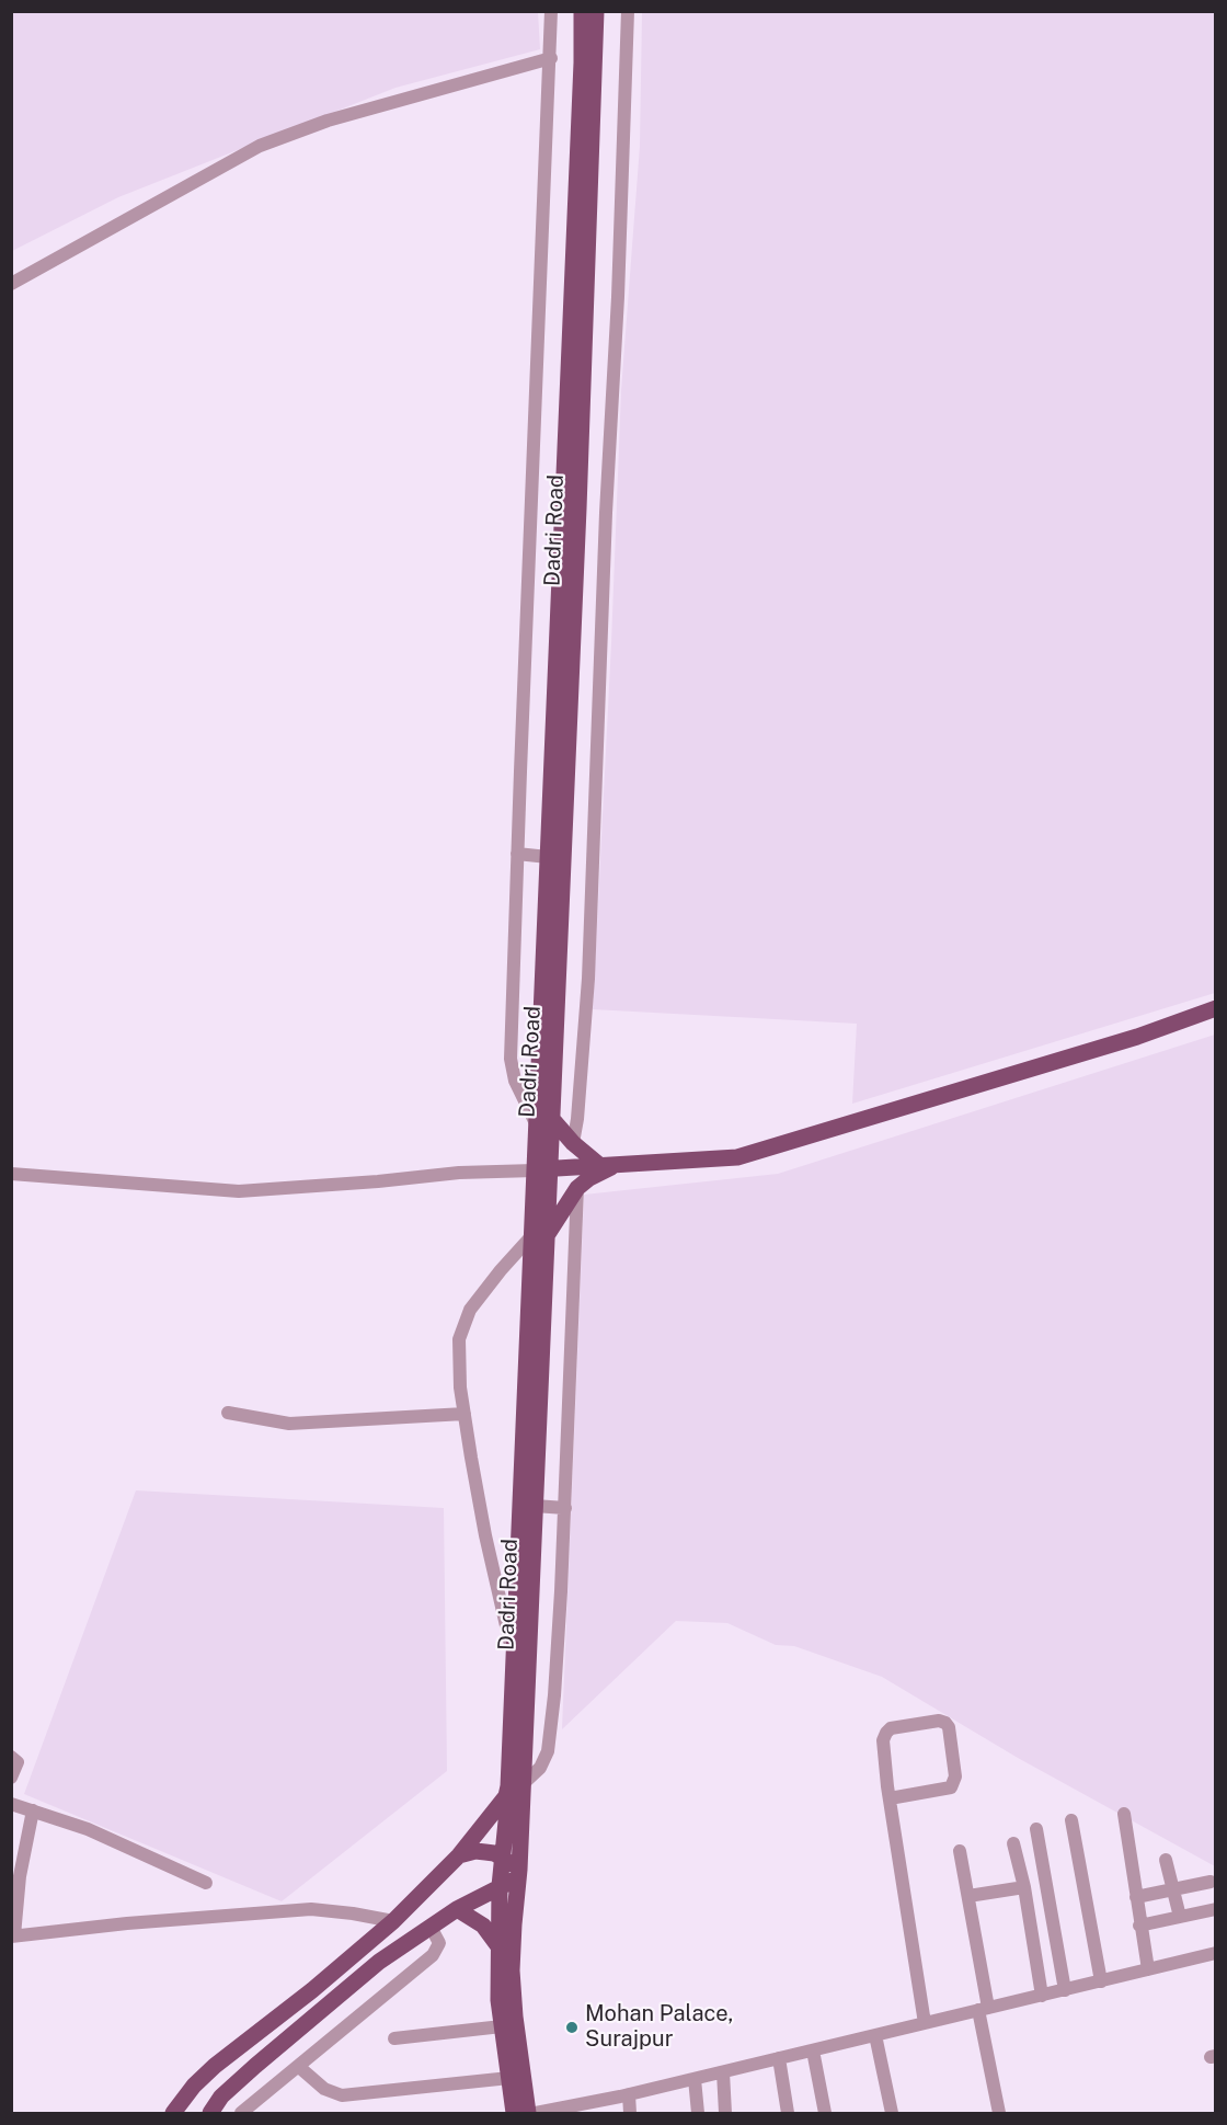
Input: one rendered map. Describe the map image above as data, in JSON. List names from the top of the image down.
{
  "streets": {
    "main road": ["Dadri Road"]
  },
  "places": ["Mohan Palace, Surajpur"]
}
